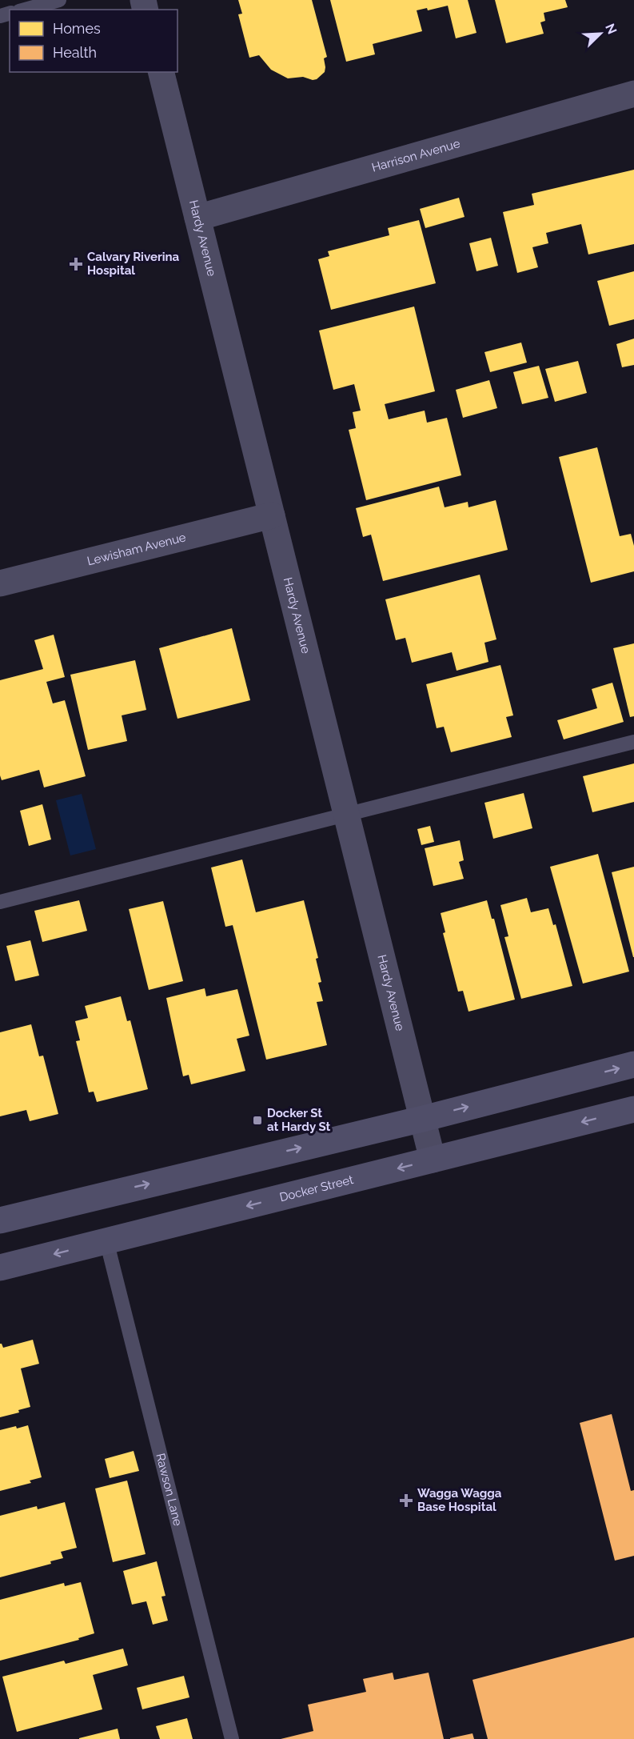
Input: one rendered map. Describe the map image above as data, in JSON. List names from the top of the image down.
{
  "streets": {
    "main road": ["Docker Street"],
    "street": ["Harrison Avenue", "Hardy Avenue", "Lewisham Avenue"],
    "lane": ["Rawson Lane"]
  },
  "crossings": [
    ["Harrison Avenue", "Hardy Avenue"],
    ["Hardy Avenue", "Lewisham Avenue"],
    ["Hardy Avenue", "Docker Street"],
    ["Docker Street", "Rawson Lane"]
  ],
  "places": {
    "health": ["Calvary Riverina Hospital", "Wagga Wagga Base Hospital"],
    "transit": ["Docker St at Hardy St"]
  },
  "legend": ["Homes", "Health"],
  "north": "top right"
}
